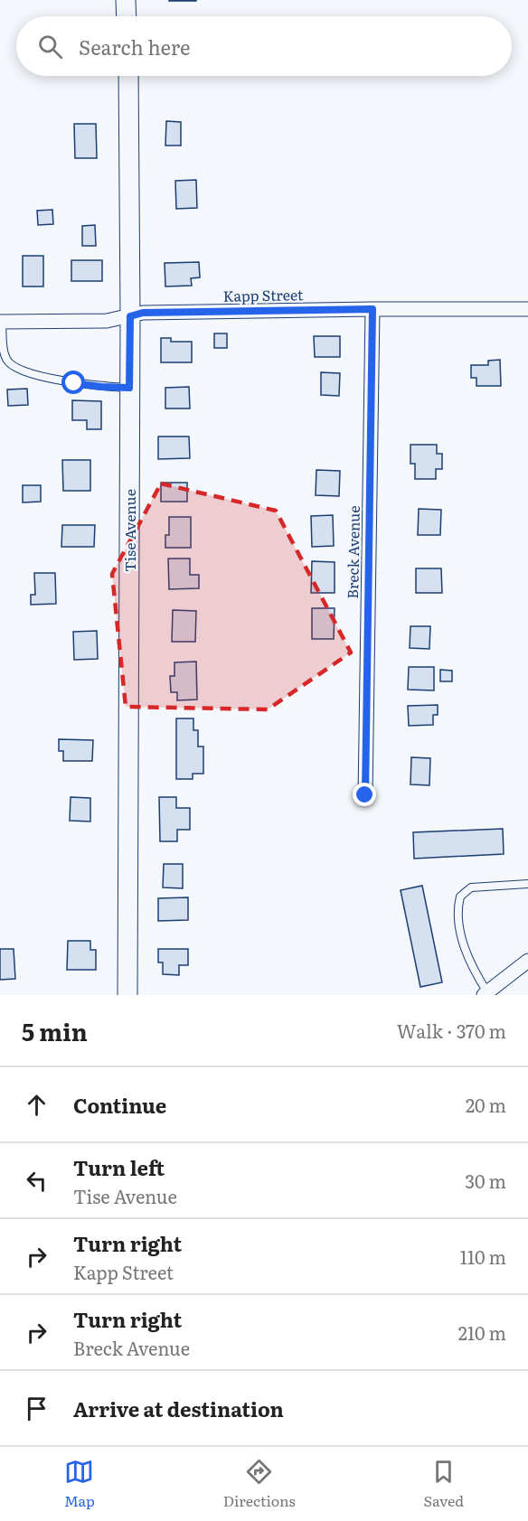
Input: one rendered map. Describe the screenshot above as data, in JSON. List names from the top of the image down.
{
  "streets": {
    "street": ["Kapp Street", "Tise Avenue", "Breck Avenue"]
  },
  "crossings": [
    ["Kapp Street", "Tise Avenue"],
    ["Kapp Street", "Breck Avenue"]
  ],
  "page": {
    "search": "Search here",
    "heading": ["5 min", "Walk · 370 m"],
    "list": [
      ["Continue", "20 m"],
      ["Turn left", "Tise Avenue", "30 m"],
      ["Turn right", "Kapp Street", "110 m"],
      ["Turn right", "Breck Avenue", "210 m"],
      "Arrive at destination"
    ],
    "nav": ["Map", "Directions", "Saved"]
  }
}
